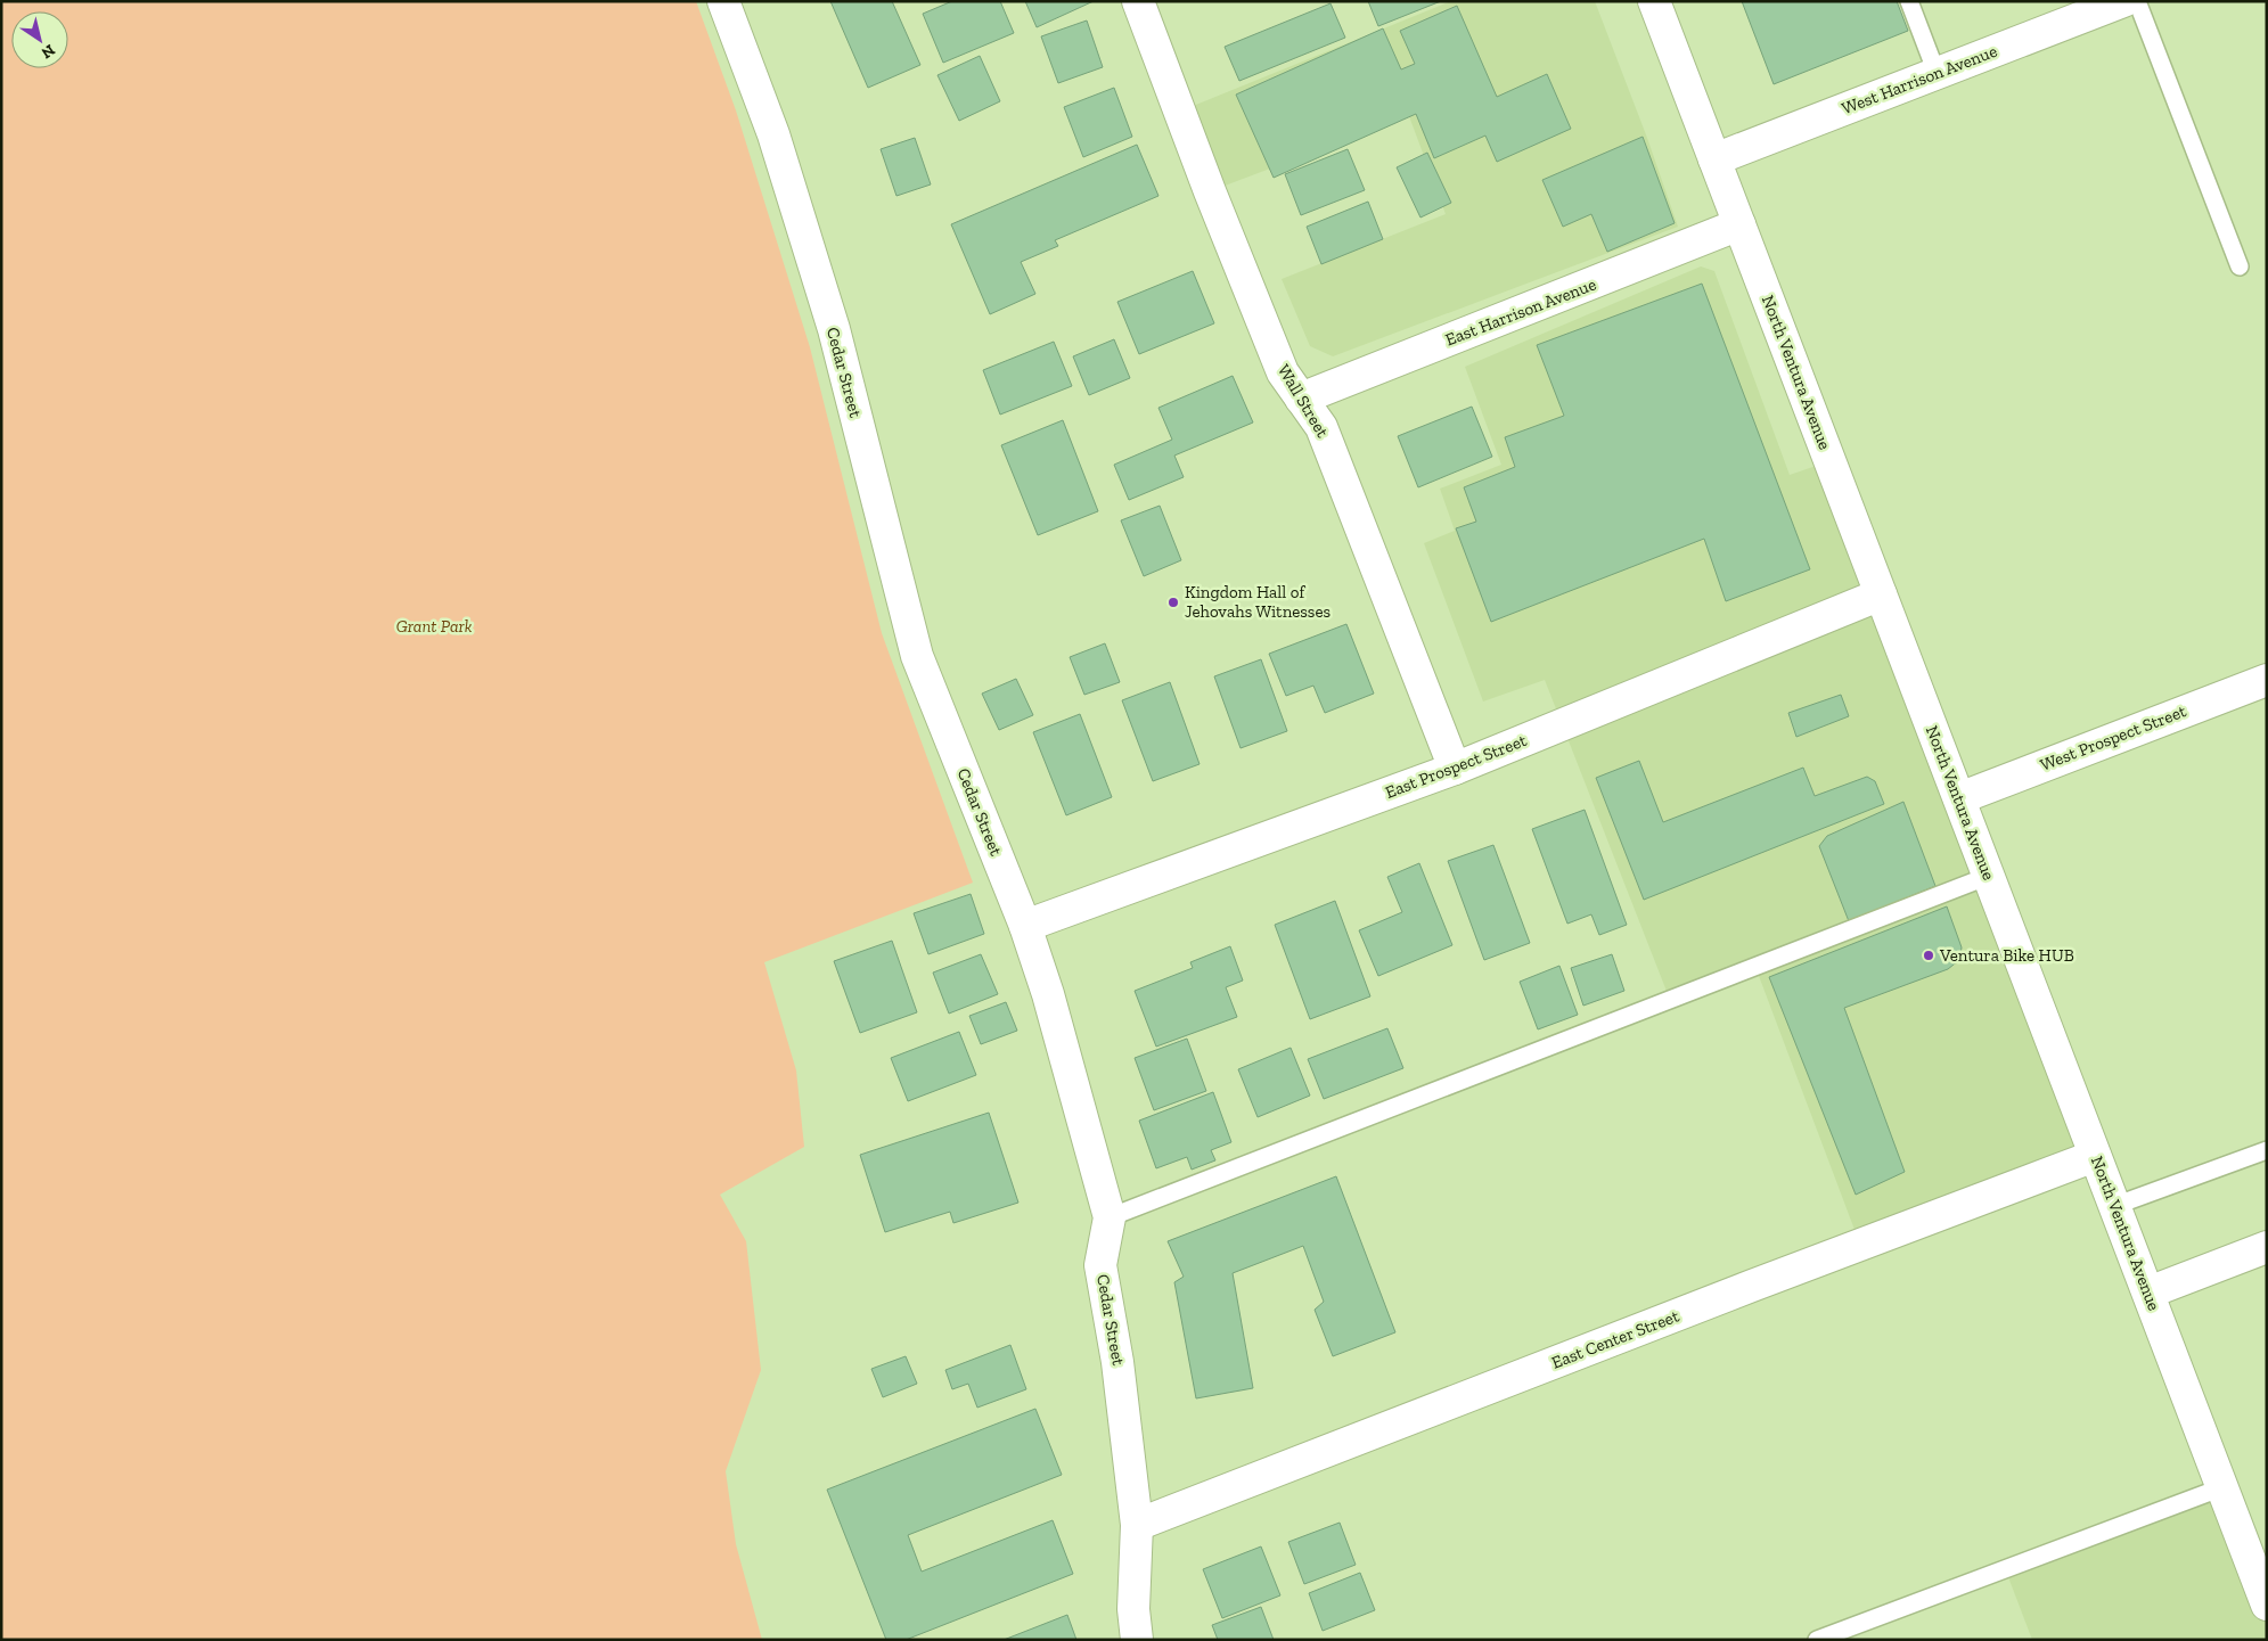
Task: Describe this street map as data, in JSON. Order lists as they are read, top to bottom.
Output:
{
  "streets": {
    "street": [
      "West Harrison Avenue",
      "East Harrison Avenue",
      "Cedar Street",
      "North Ventura Avenue",
      "Wall Street",
      "West Prospect Street",
      "East Prospect Street",
      "East Center Street"
    ]
  },
  "crossings": [
    ["West Harrison Avenue", "North Ventura Avenue"],
    ["East Harrison Avenue", "North Ventura Avenue"],
    ["East Harrison Avenue", "Wall Street"],
    ["Cedar Street", "East Prospect Street"],
    ["Cedar Street", "East Center Street"],
    ["North Ventura Avenue", "West Prospect Street"],
    ["North Ventura Avenue", "East Prospect Street"],
    ["North Ventura Avenue", "East Center Street"],
    ["Wall Street", "East Prospect Street"]
  ],
  "parks": ["Grant Park"],
  "places": ["Kingdom Hall of Jehovahs Witnesses", "Ventura Bike HUB"],
  "north": "bottom right"
}
